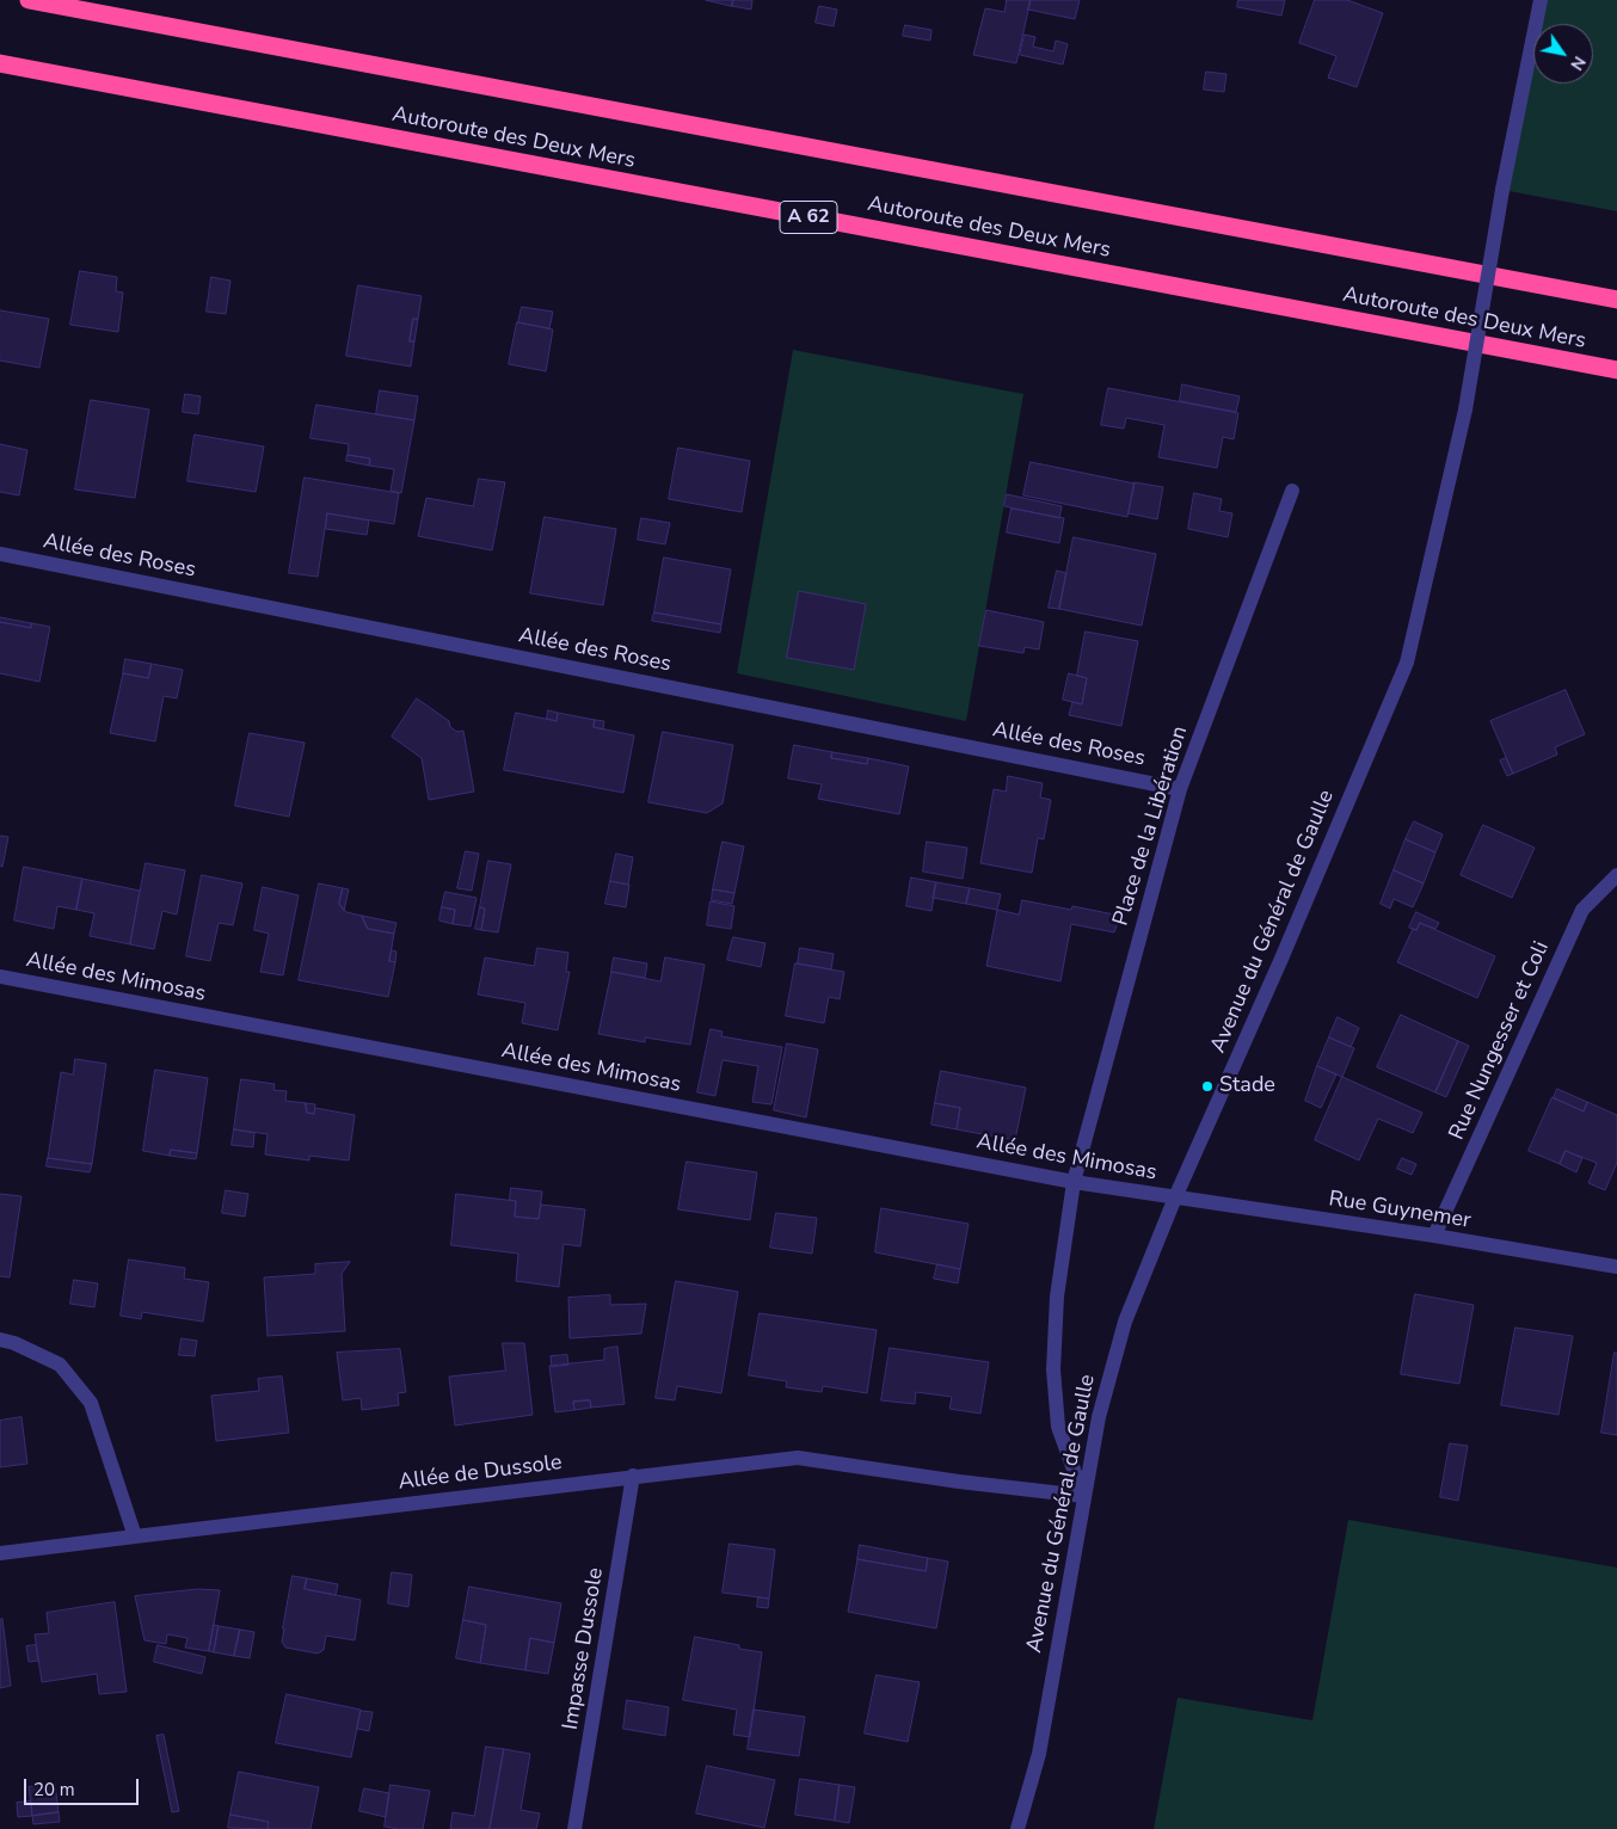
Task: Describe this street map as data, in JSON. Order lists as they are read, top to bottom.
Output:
{
  "streets": {
    "highway": ["Autoroute des Deux Mers", "A 62"],
    "street": [
      "Allée des Roses",
      "Place de la Libération",
      "Avenue du Général de Gaulle",
      "Allée des Mimosas",
      "Rue Nungesser et Coli",
      "Rue Guynemer",
      "Allée de Dussole",
      "Impasse Dussole"
    ]
  },
  "crossings": [
    ["Allée des Roses", "Place de la Libération"],
    ["Place de la Libération", "Avenue du Général de Gaulle"],
    ["Place de la Libération", "Allée des Mimosas"],
    ["Place de la Libération", "Allée de Dussole"],
    ["Avenue du Général de Gaulle", "Allée des Mimosas"],
    ["Avenue du Général de Gaulle", "Rue Guynemer"],
    ["Avenue du Général de Gaulle", "Allée de Dussole"],
    ["Allée des Mimosas", "Rue Guynemer"],
    ["Rue Nungesser et Coli", "Rue Guynemer"],
    ["Allée de Dussole", "Impasse Dussole"]
  ],
  "places": ["Stade"],
  "scale_bar": "20 m",
  "north": "bottom right"
}
